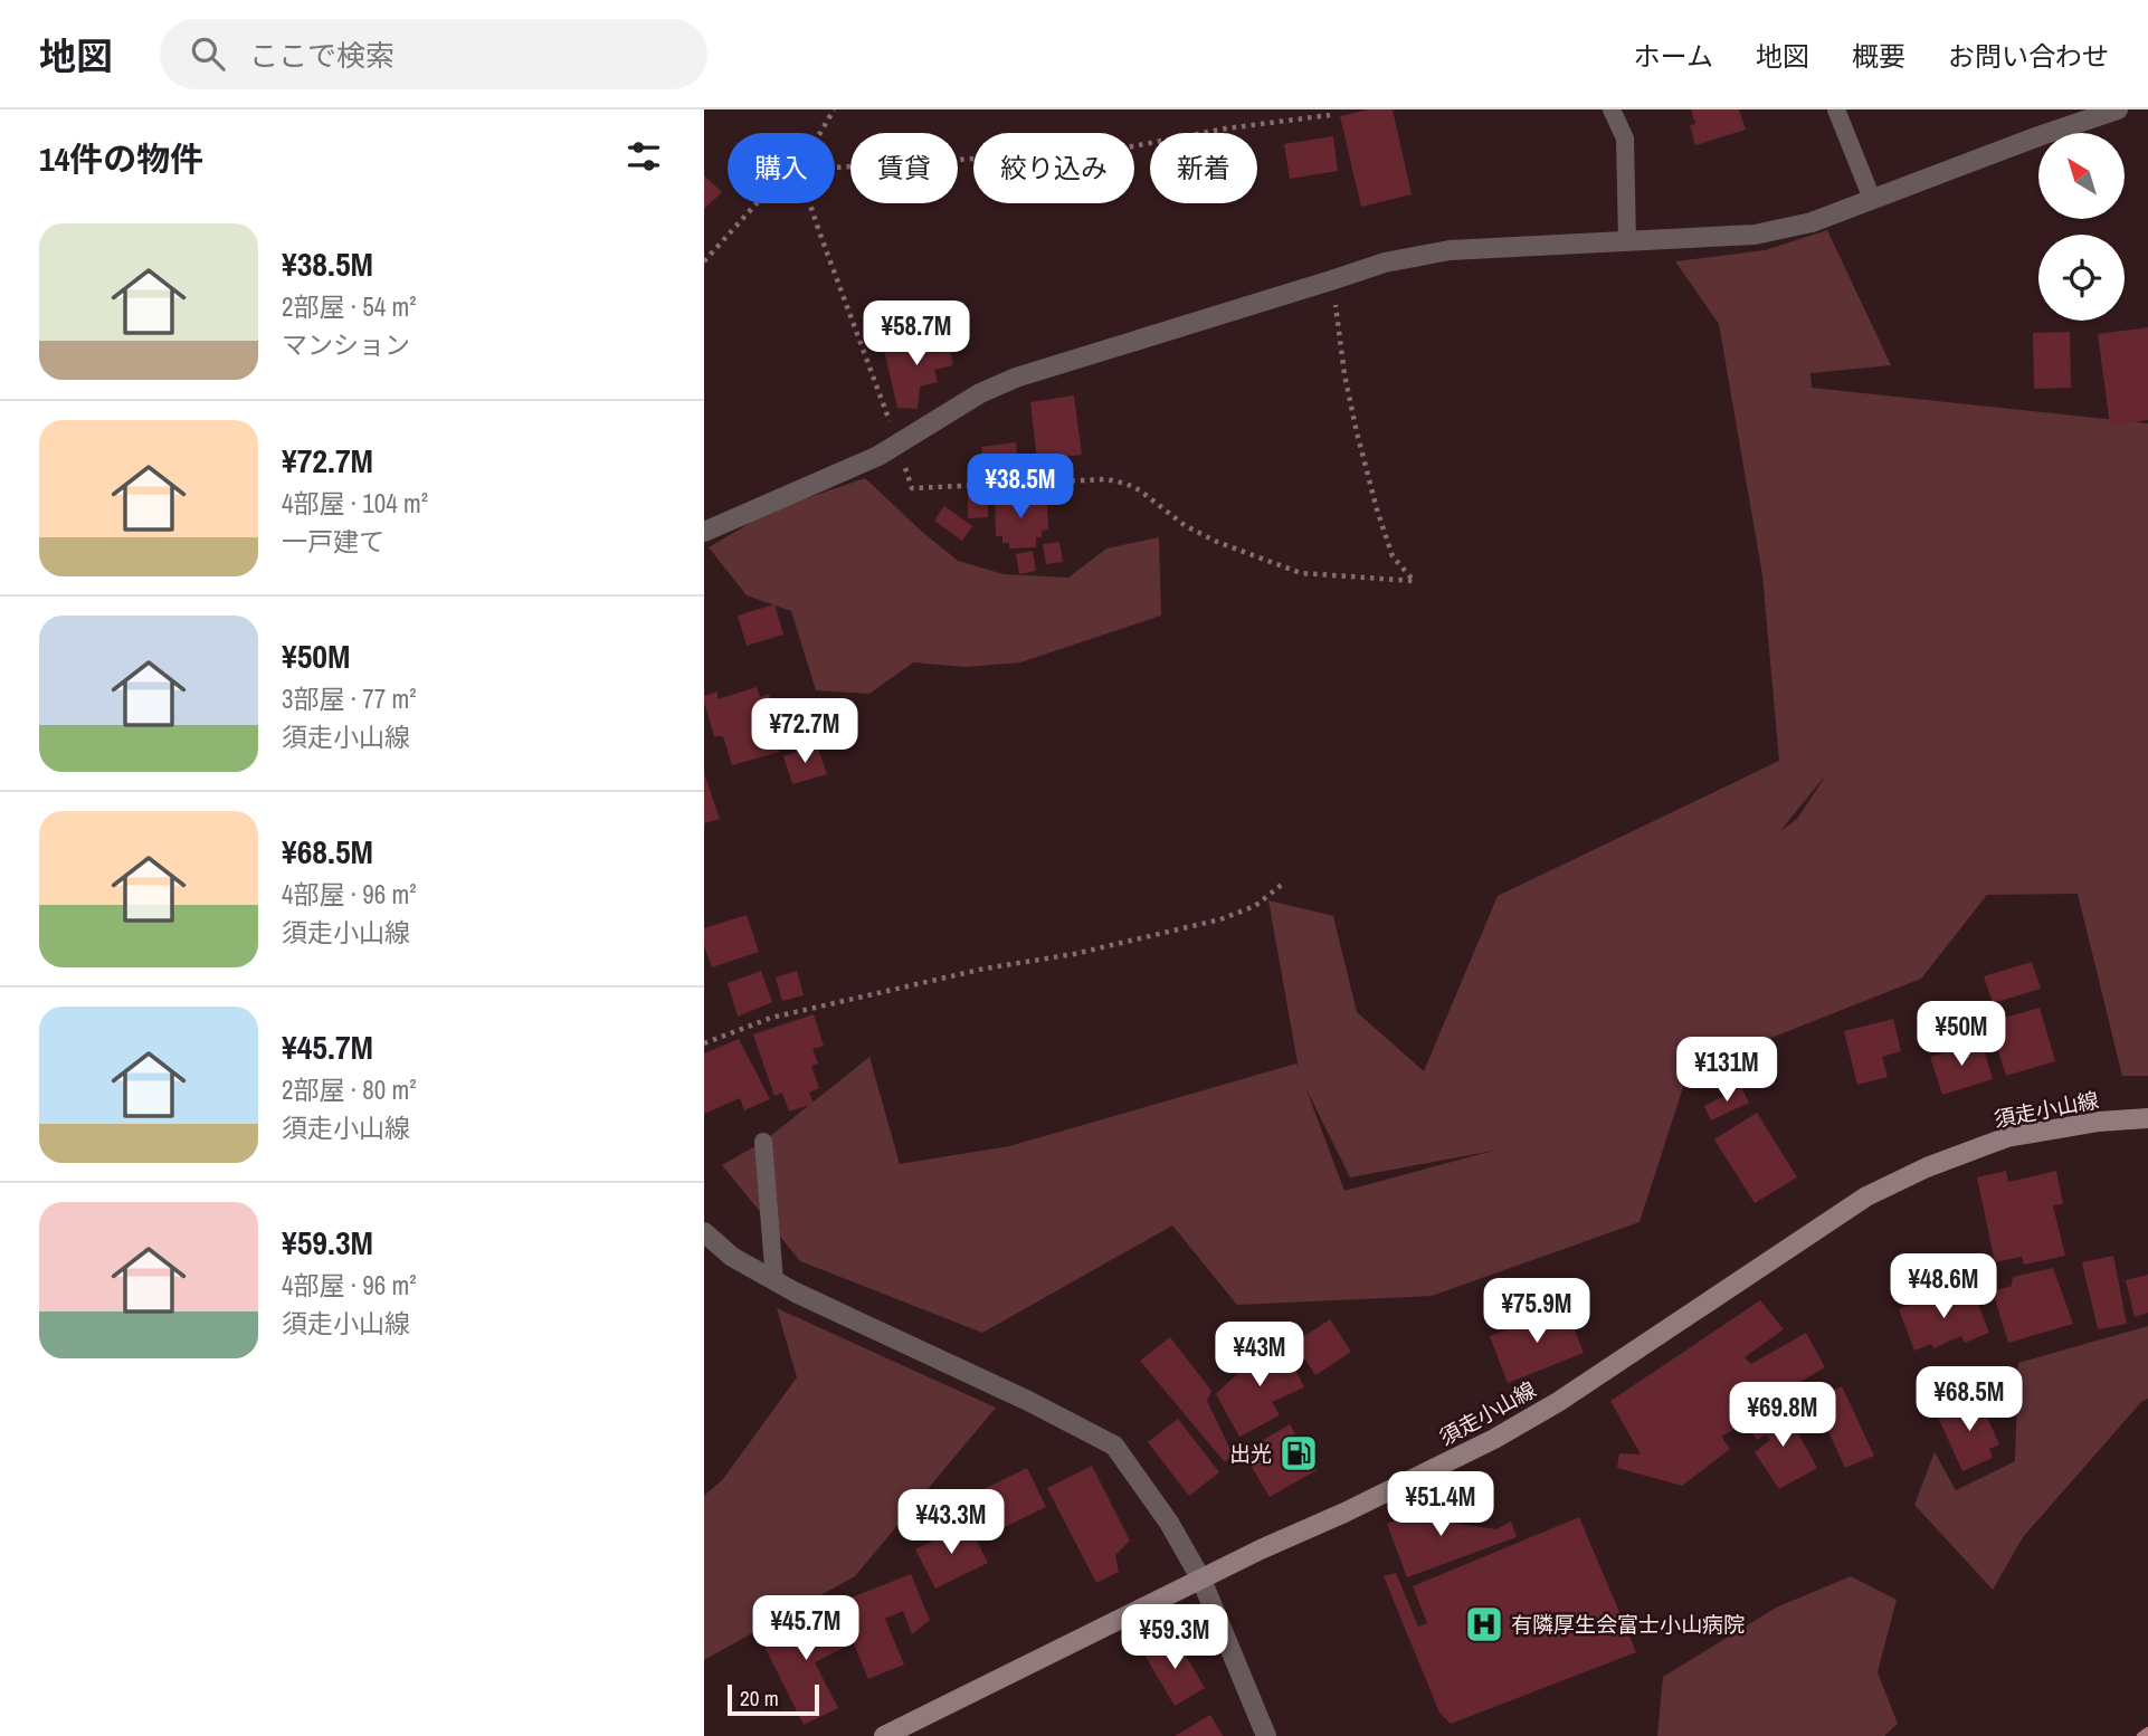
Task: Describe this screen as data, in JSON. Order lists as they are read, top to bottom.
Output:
{
  "streets": {
    "main road": ["須走小山線"]
  },
  "places": {
    "fuel station": ["出光"],
    "hospital": ["有隣厚生会富士小山病院"]
  },
  "scale_bar": "20 m",
  "north": "top left",
  "page": {
    "header": "地図",
    "search": "ここで検索",
    "nav": [
      "ホーム",
      "地図",
      "概要",
      "お問い合わせ"
    ],
    "heading": "14件の物件",
    "chip": [
      "購入",
      "賃貸",
      "絞り込み",
      "新着"
    ],
    "list": [
      {
        "name": "¥38.5M",
        "note": "2部屋 · 54 m² · マンション"
      },
      {
        "name": "¥72.7M",
        "note": "4部屋 · 104 m² · 一戸建て"
      },
      {
        "name": "¥50M",
        "note": "3部屋 · 77 m² · 須走小山線"
      },
      {
        "name": "¥68.5M",
        "note": "4部屋 · 96 m² · 須走小山線"
      },
      {
        "name": "¥45.7M",
        "note": "2部屋 · 80 m² · 須走小山線"
      },
      {
        "name": "¥59.3M",
        "note": "4部屋 · 96 m² · 須走小山線"
      }
    ],
    "price": [
      "¥58.7M",
      "¥38.5M",
      "¥72.7M",
      "¥50M",
      "¥131M",
      "¥48.6M",
      "¥75.9M",
      "¥43M",
      "¥68.5M",
      "¥69.8M",
      "¥51.4M",
      "¥43.3M",
      "¥45.7M",
      "¥59.3M"
    ],
    "scale": "20 m"
  }
}
